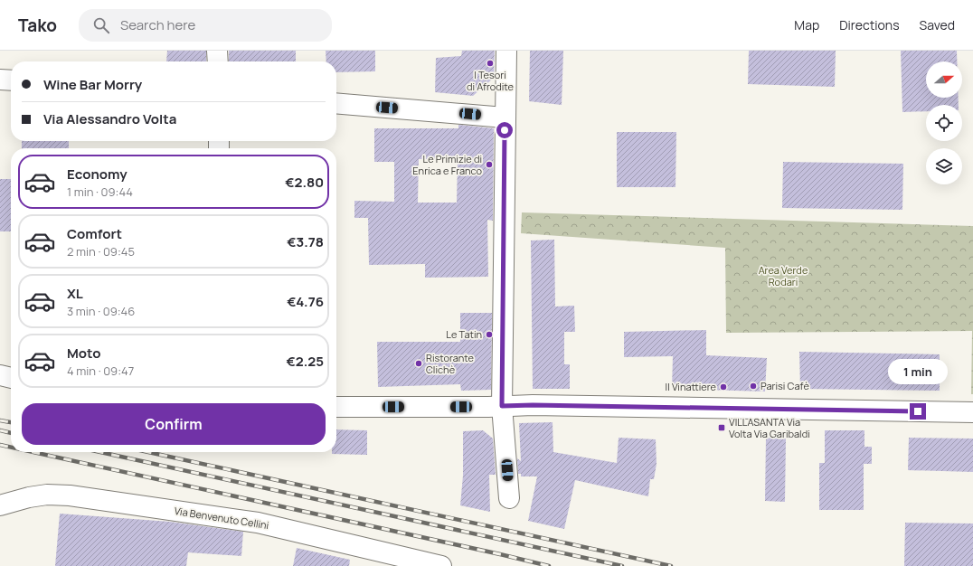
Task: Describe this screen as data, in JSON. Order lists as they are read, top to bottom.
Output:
{
  "streets": {
    "street": ["Via Benvenuto Cellini"]
  },
  "parks": ["Area Verde Rodari"],
  "places": {
    "other": [
      "I Tesori di Afrodite",
      "Le Primizie di Enrica e Franco",
      "Le Tatin",
      "Ristorante Clichè",
      "Parisi Cafè",
      "Il Vinattiere"
    ],
    "transit": ["VILLASANTA Via Volta Via Garibaldi"]
  },
  "north": "right",
  "page": {
    "header": "Tako",
    "search": "Search here",
    "nav": ["Map", "Directions", "Saved"],
    "banner": ["Wine Bar Morry", "Via Alessandro Volta"],
    "list": [
      {
        "name": "Economy",
        "note": "1 min · 09:44",
        "value": "€2.80"
      },
      {
        "name": "Comfort",
        "note": "2 min · 09:45",
        "value": "€3.78"
      },
      {
        "name": "XL",
        "note": "3 min · 09:46",
        "value": "€4.76"
      },
      {
        "name": "Moto",
        "note": "4 min · 09:47",
        "value": "€2.25"
      }
    ],
    "bubble": "1 min",
    "buttons": "Confirm"
  }
}
